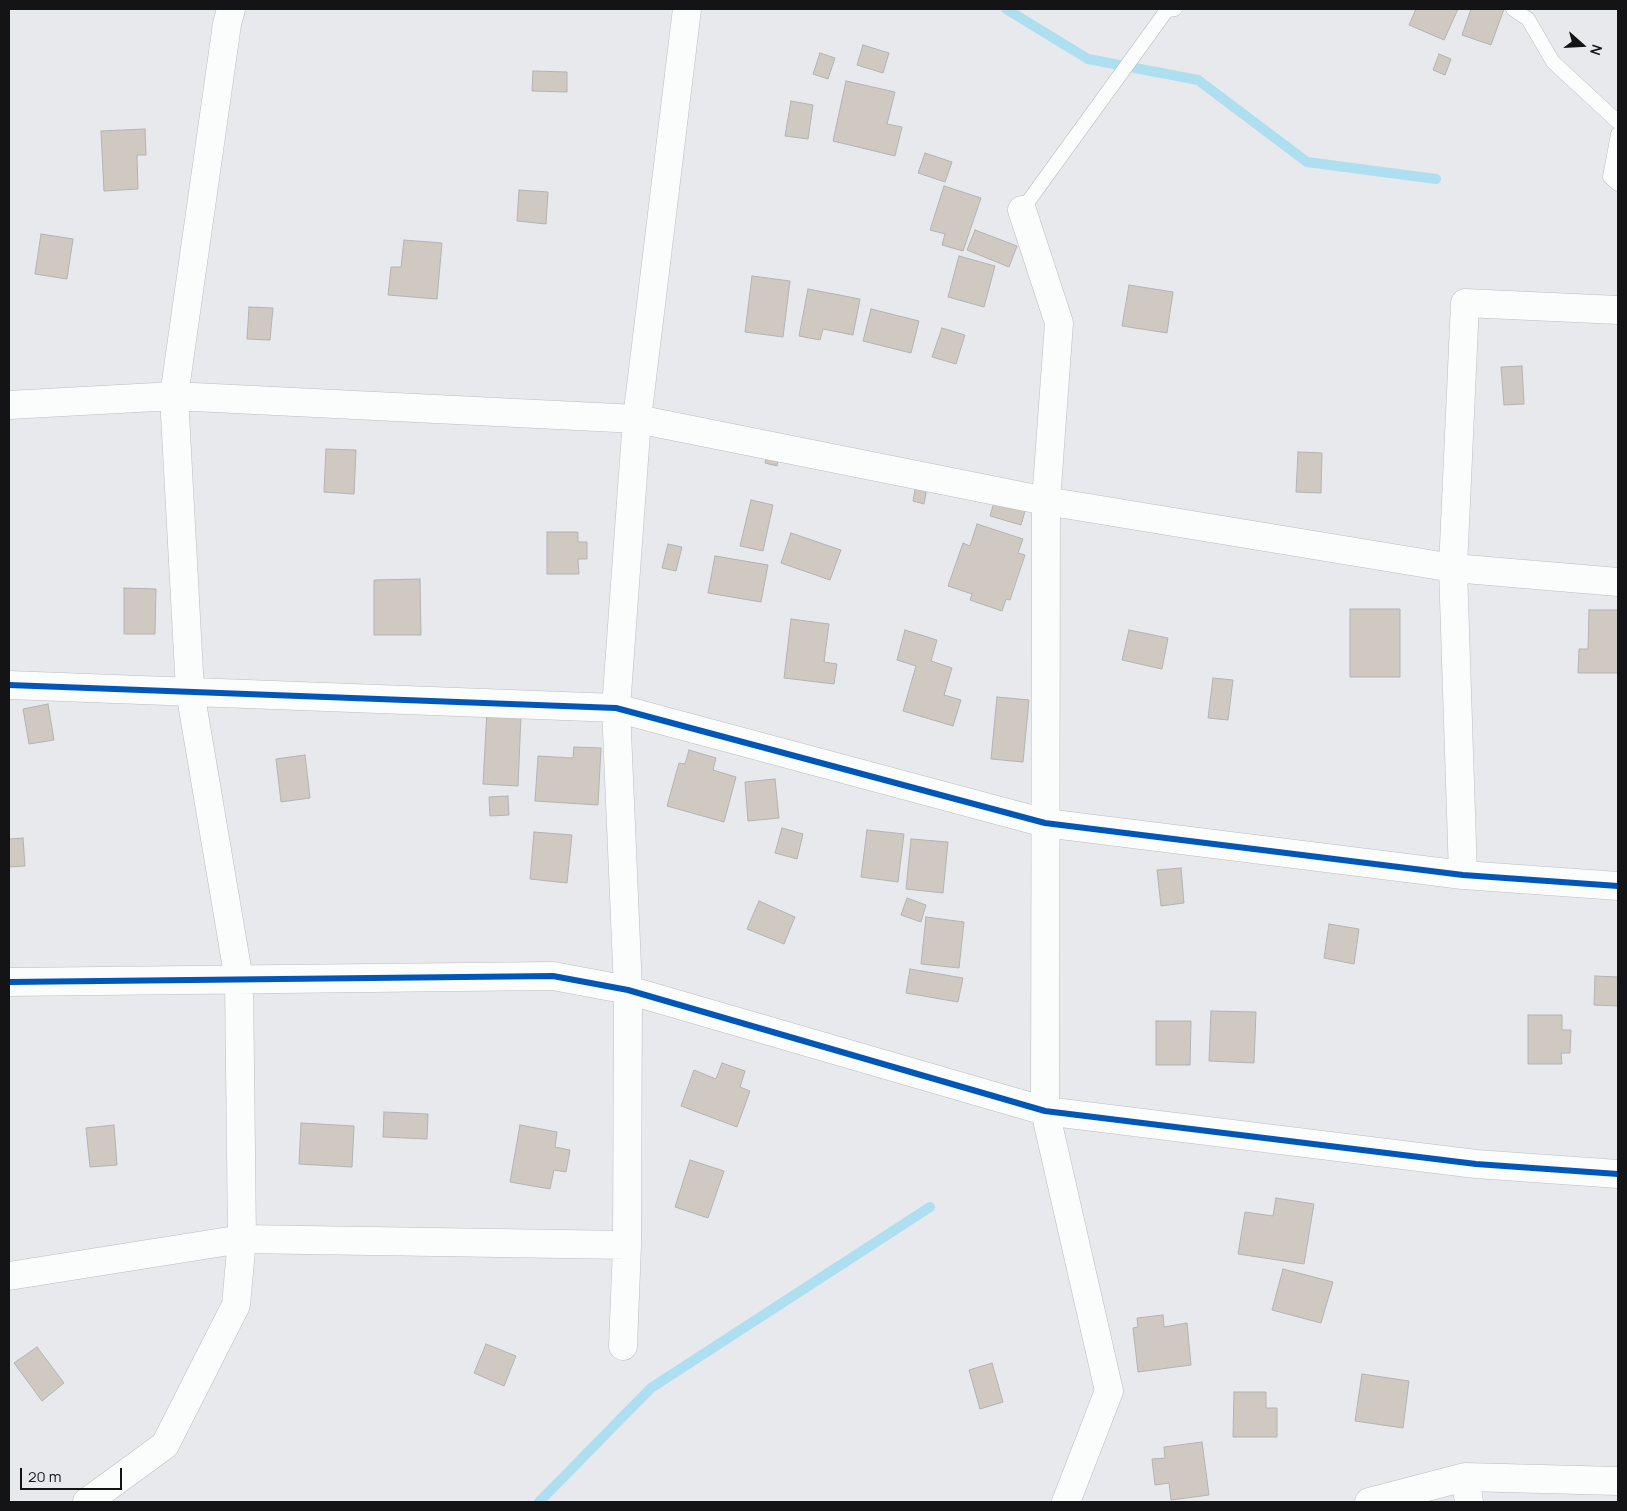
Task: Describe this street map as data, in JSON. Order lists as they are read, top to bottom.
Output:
{
  "scale_bar": "20 m",
  "north": "right"
}
